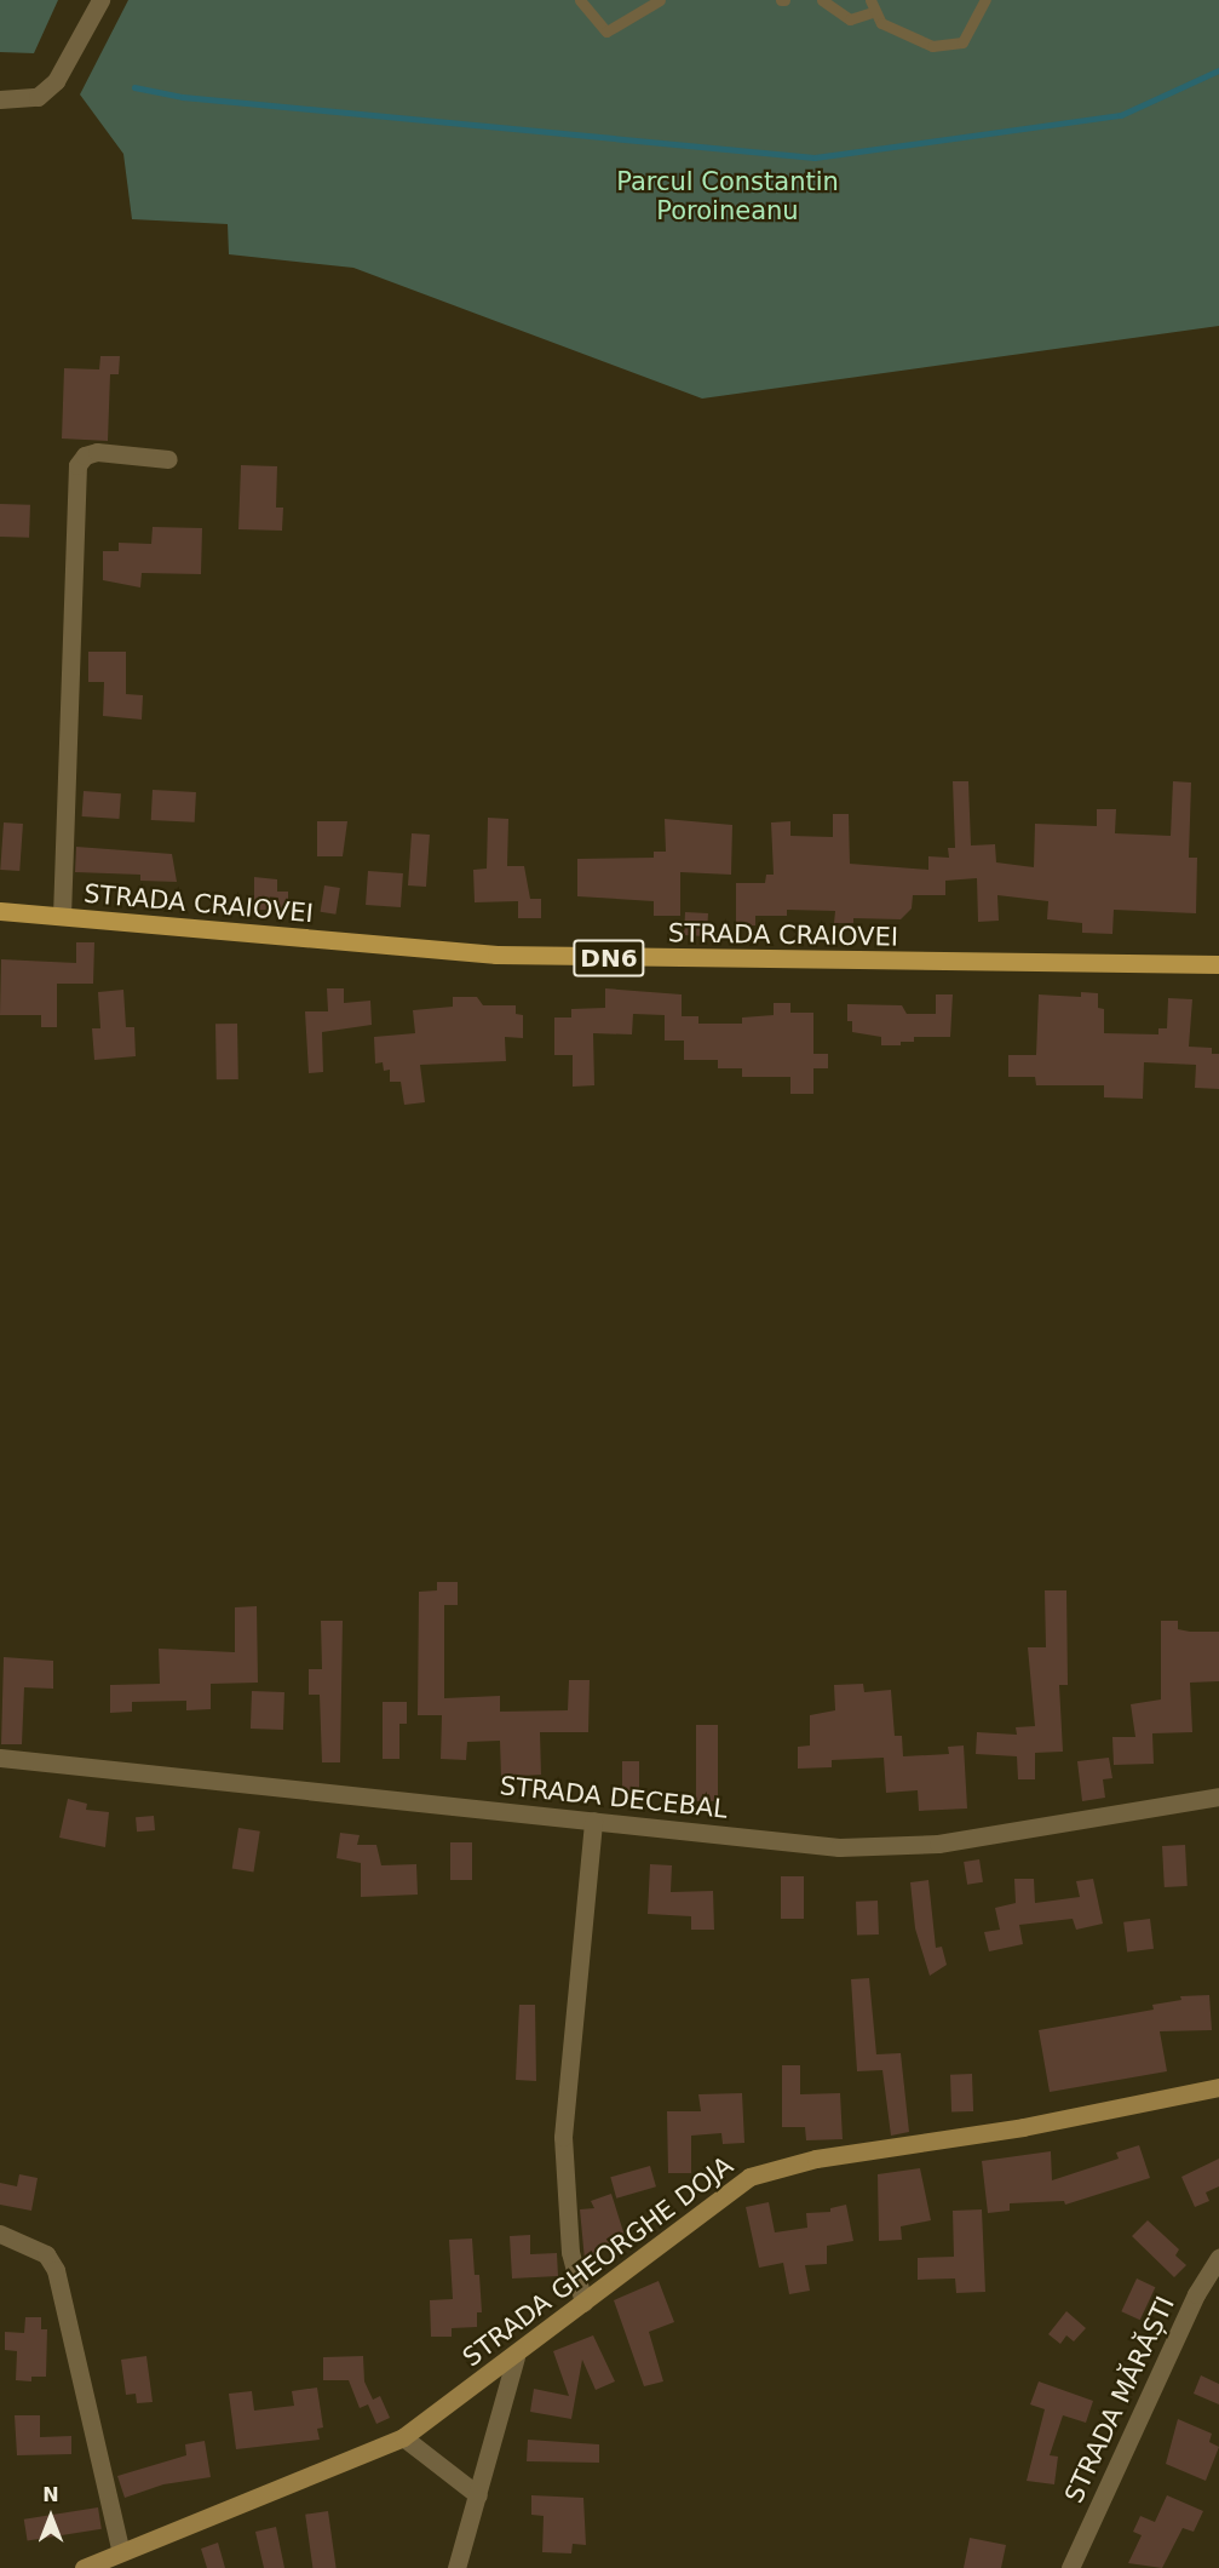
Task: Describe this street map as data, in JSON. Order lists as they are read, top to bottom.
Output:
{
  "streets": {
    "main road": ["STRADA CRAIOVEI", "DN6"],
    "street": ["STRADA DECEBAL", "STRADA GHEORGHE DOJA", "STRADA MĂRĂȘTI"]
  },
  "parks": ["Parcul Constantin Poroineanu"],
  "north": "top"
}
